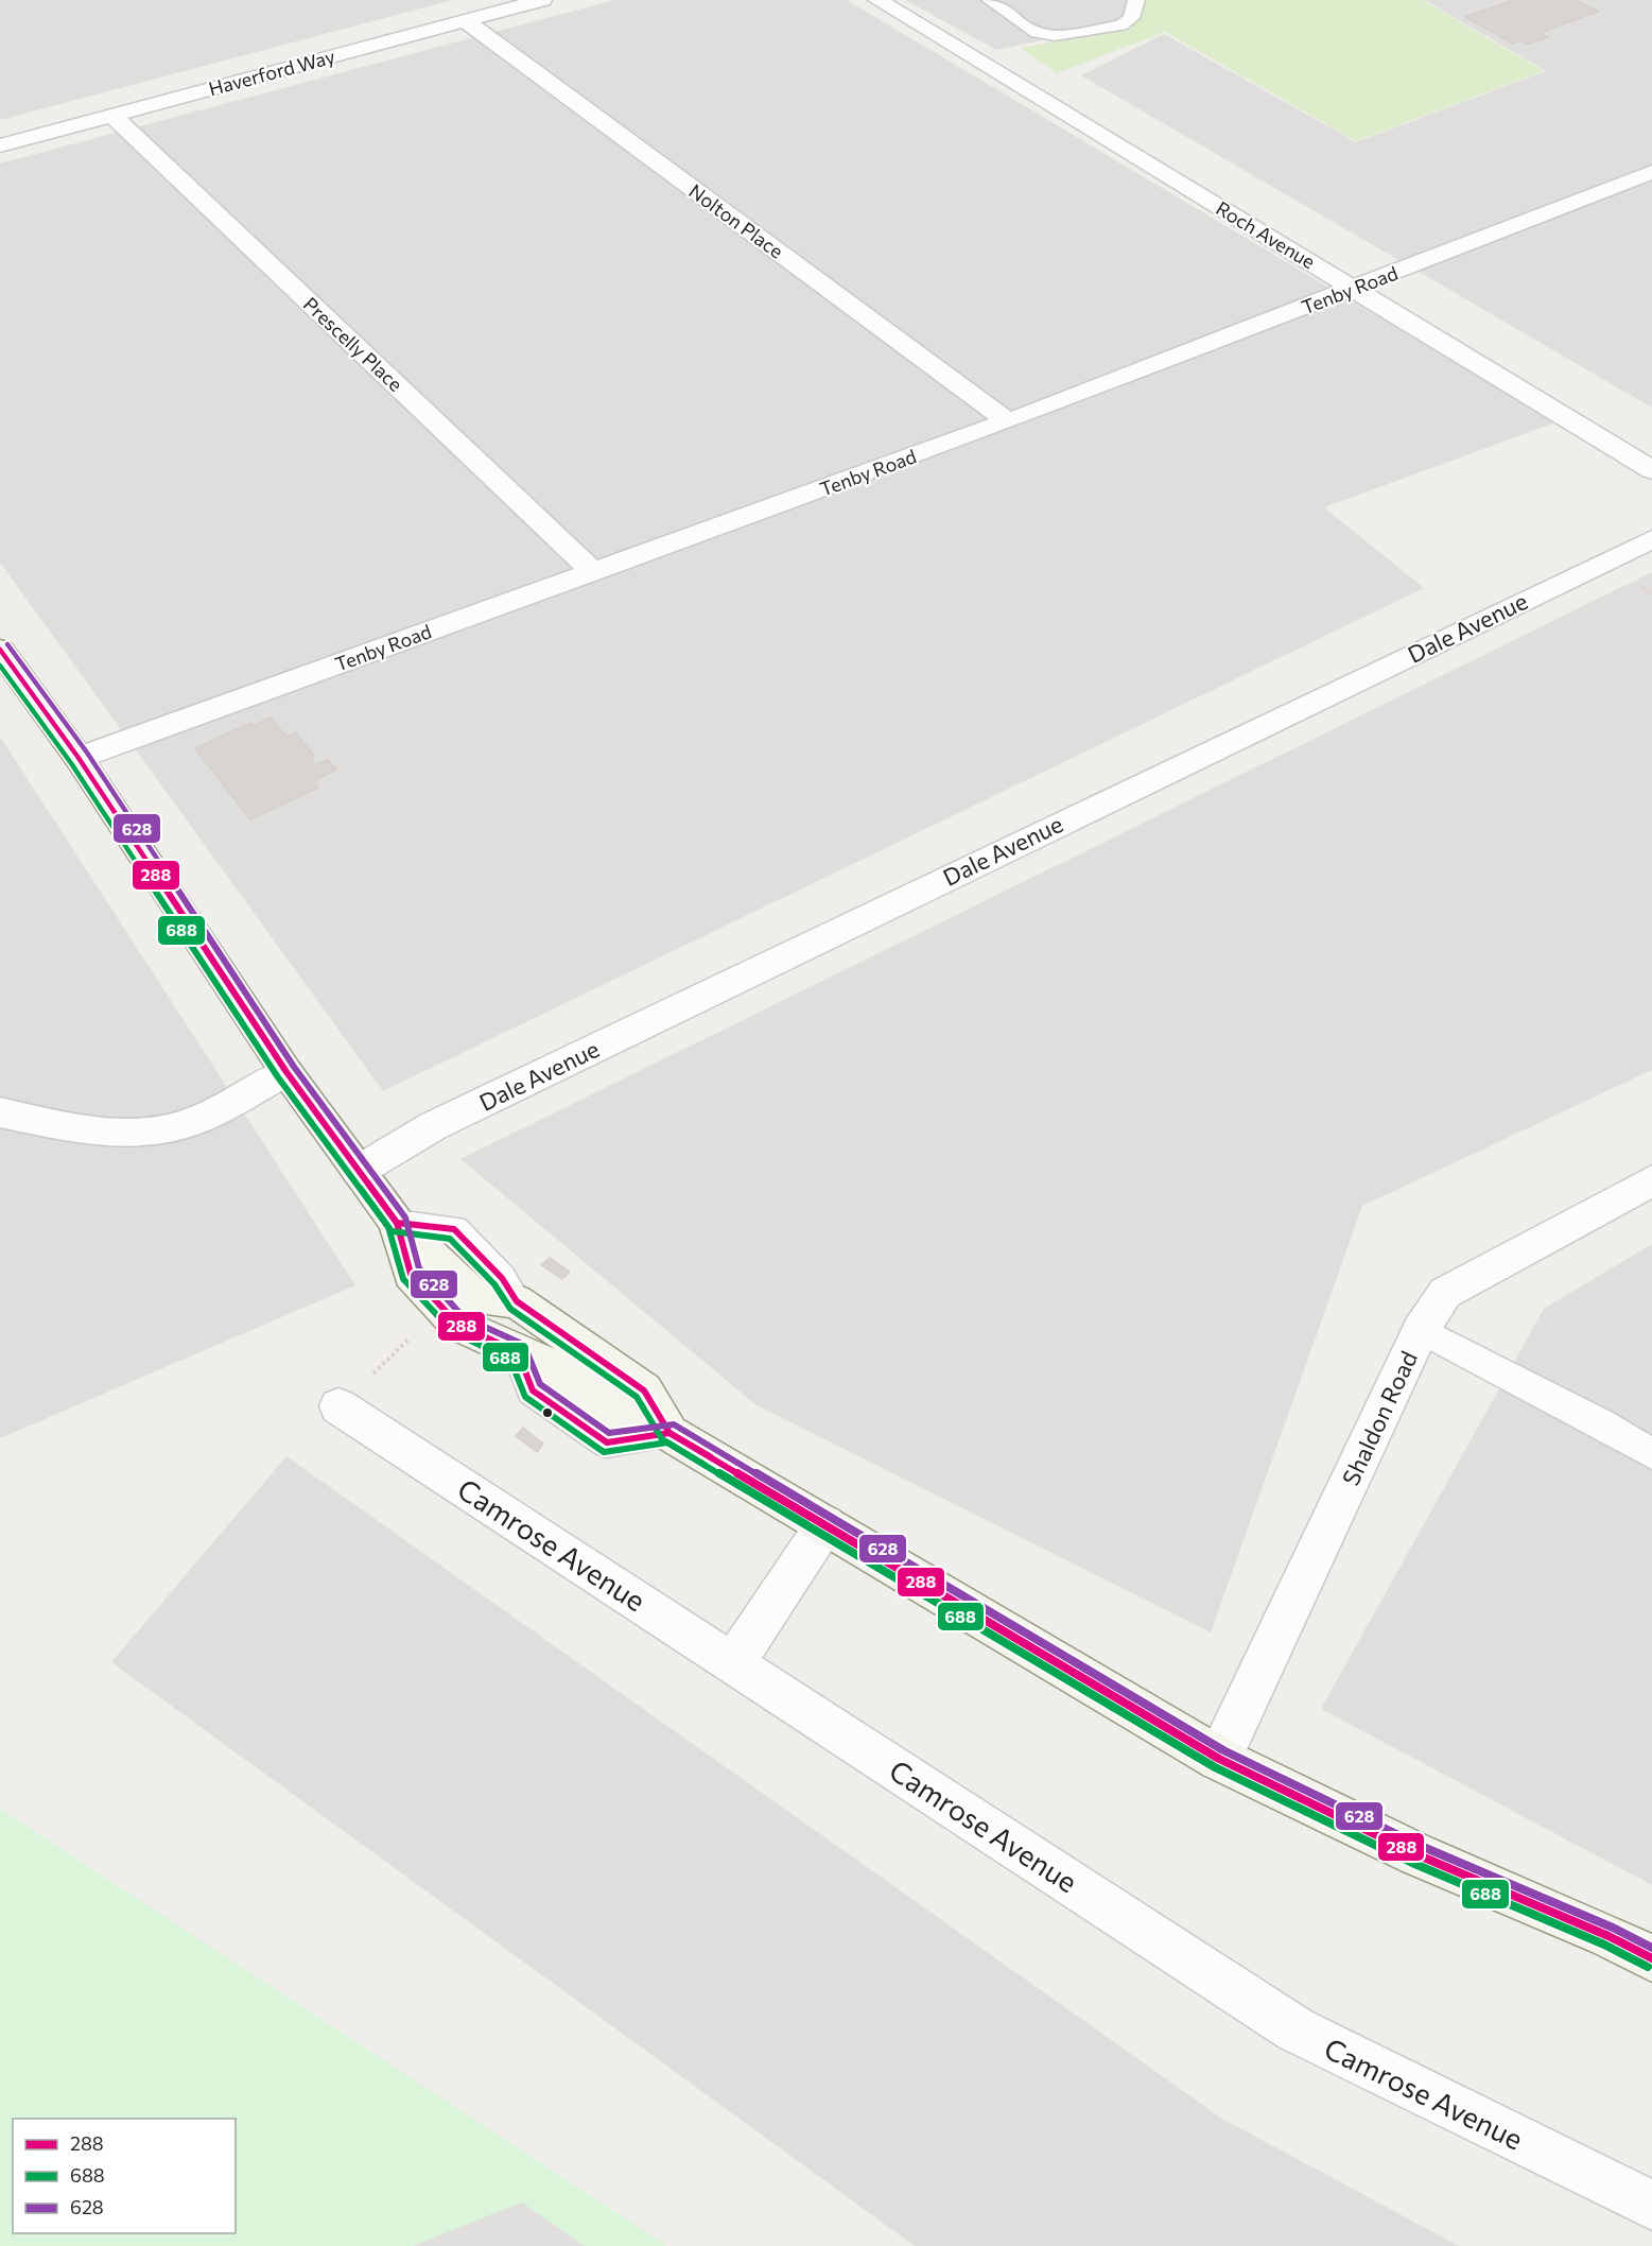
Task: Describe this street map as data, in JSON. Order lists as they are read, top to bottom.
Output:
{
  "streets": {
    "street": [
      "Haverford Way",
      "Nolton Place",
      "Roch Avenue",
      "Tenby Road",
      "Prescelly Place",
      "Dale Avenue",
      "Shaldon Road",
      "Camrose Avenue"
    ]
  },
  "crossings": [
    ["Haverford Way", "Nolton Place"],
    ["Haverford Way", "Prescelly Place"],
    ["Nolton Place", "Tenby Road"],
    ["Roch Avenue", "Tenby Road"],
    ["Tenby Road", "Prescelly Place"]
  ],
  "lines": ["transit line 628", "transit line 288", "transit line 688"],
  "legend": ["288", "688", "628"]
}
